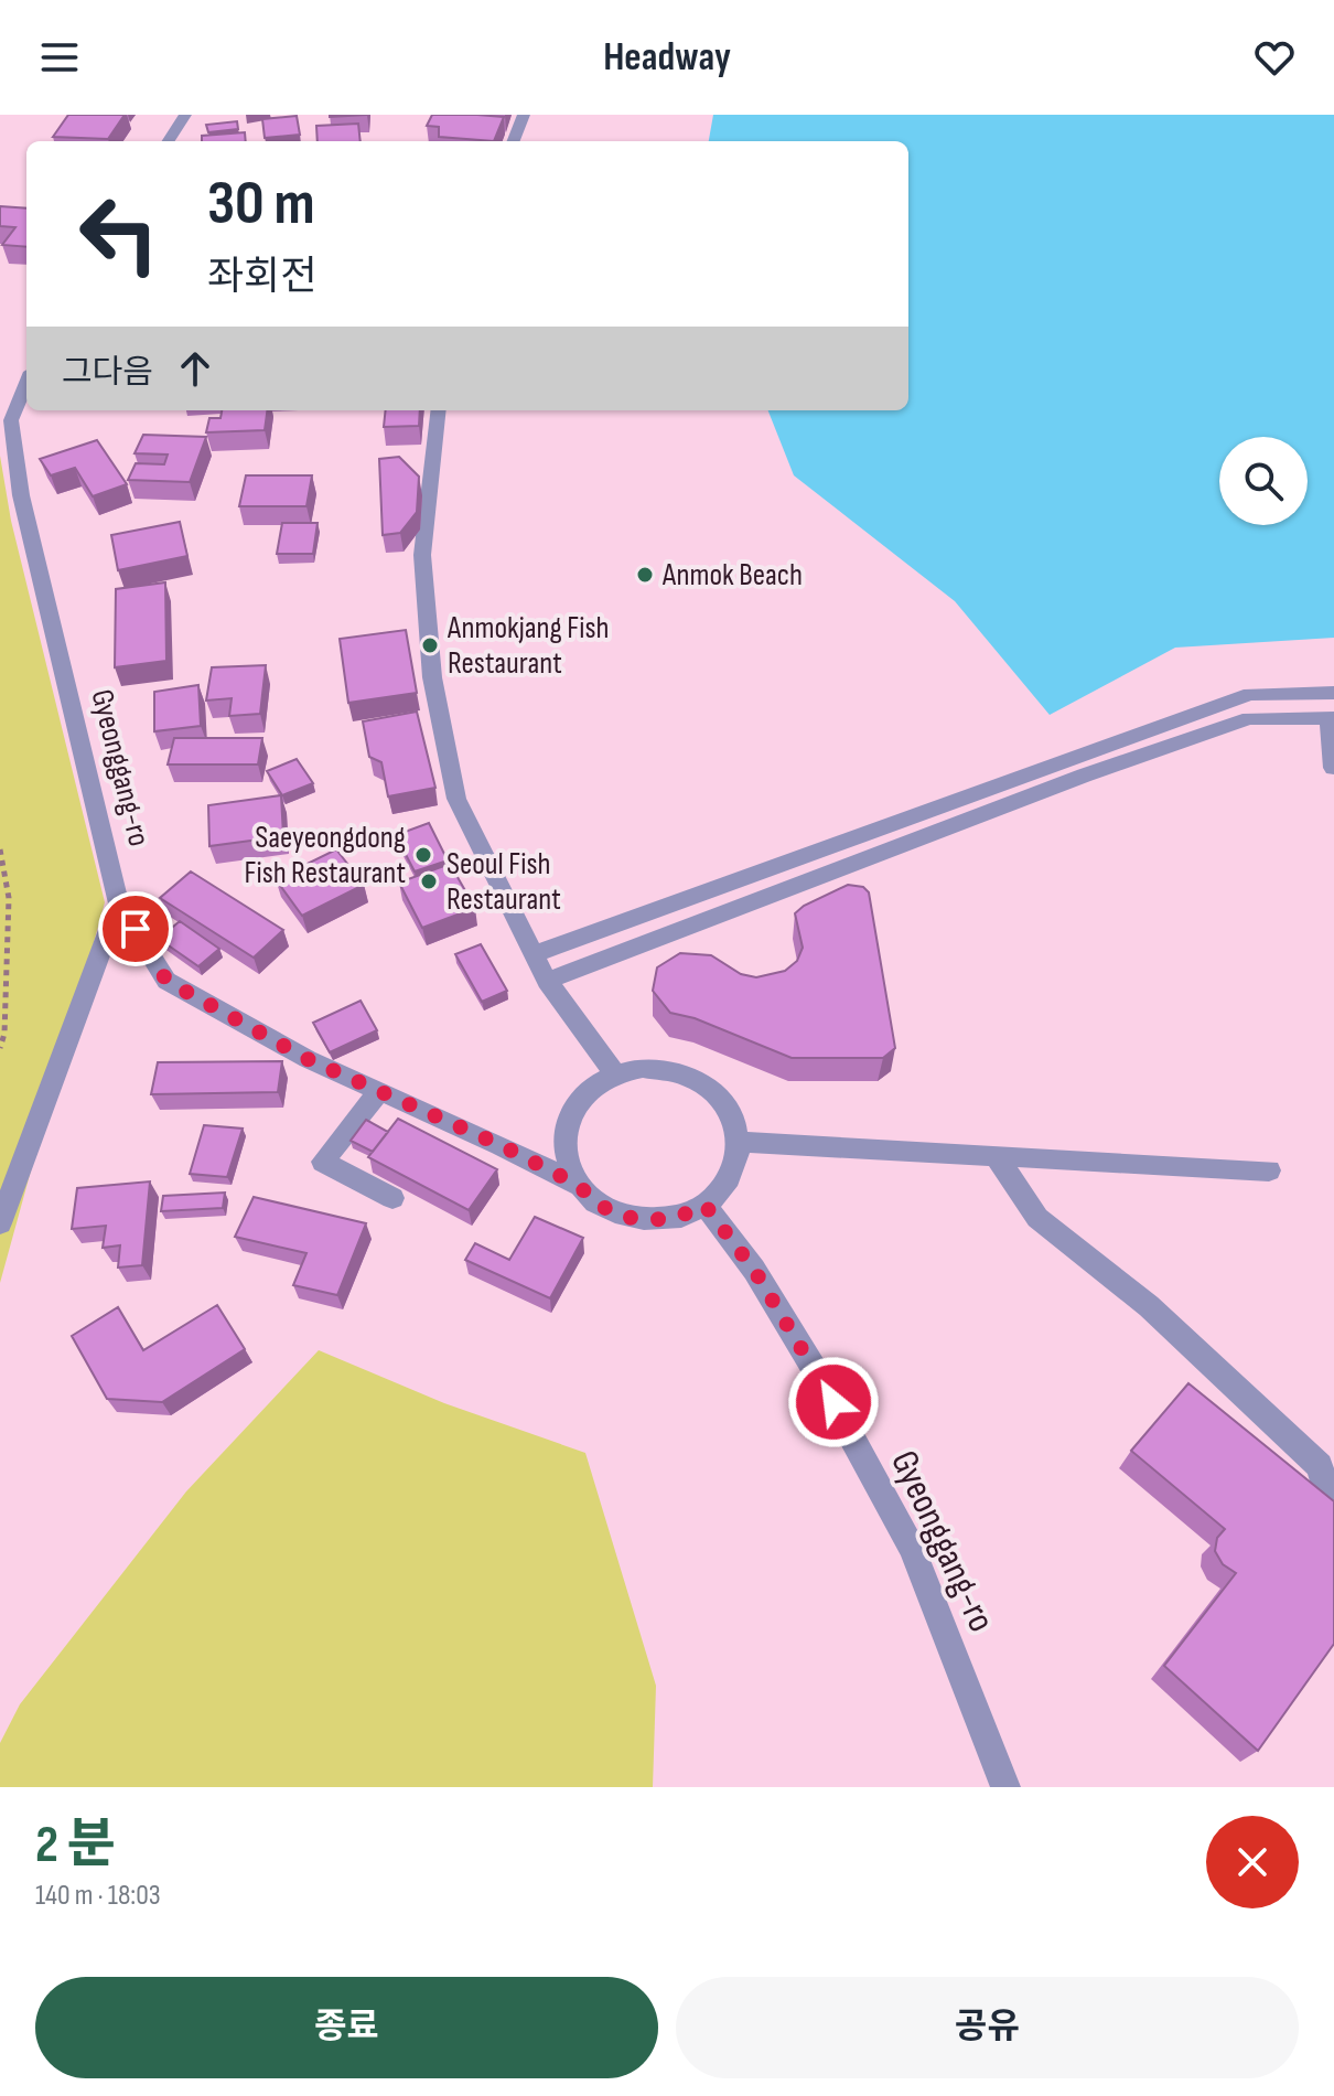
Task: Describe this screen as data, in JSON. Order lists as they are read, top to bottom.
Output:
{
  "streets": {
    "street": ["Gyeonggang-ro"]
  },
  "places": [
    "Anmok Beach",
    "Anmokjang Fish Restaurant",
    "Saeyeongdong Fish Restaurant",
    "Seoul Fish Restaurant"
  ],
  "page": {
    "header": "Headway",
    "turn": ["30 m", "좌회전"],
    "then": "그다음",
    "heading": ["2 분", "140 m · 18:03"],
    "buttons": ["종료", "공유"]
  }
}
